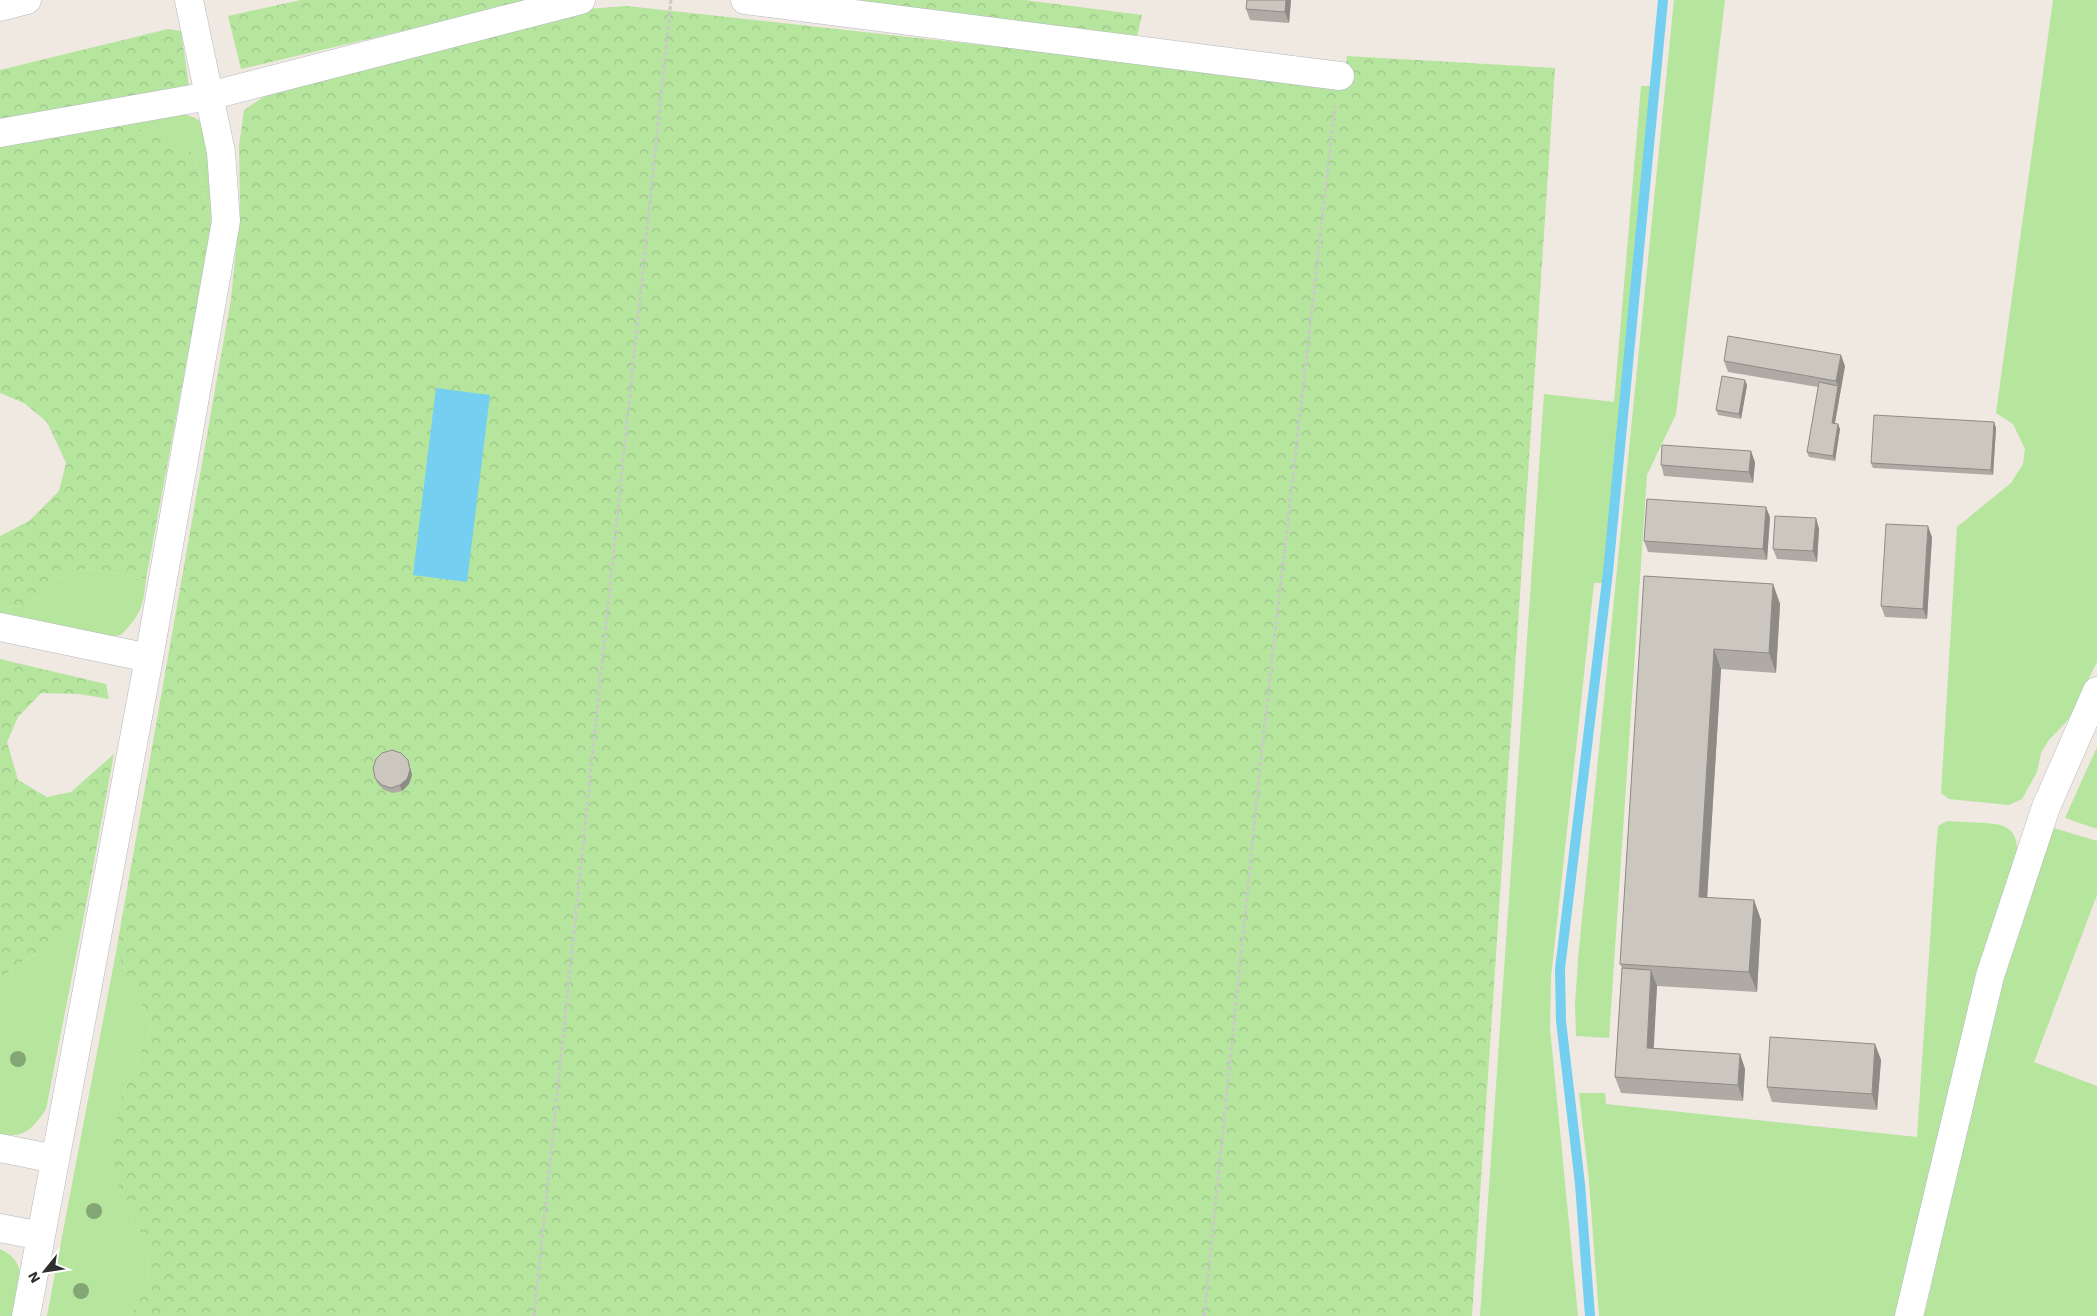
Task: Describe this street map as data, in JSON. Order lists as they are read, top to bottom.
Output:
{
  "north": "bottom left"
}
